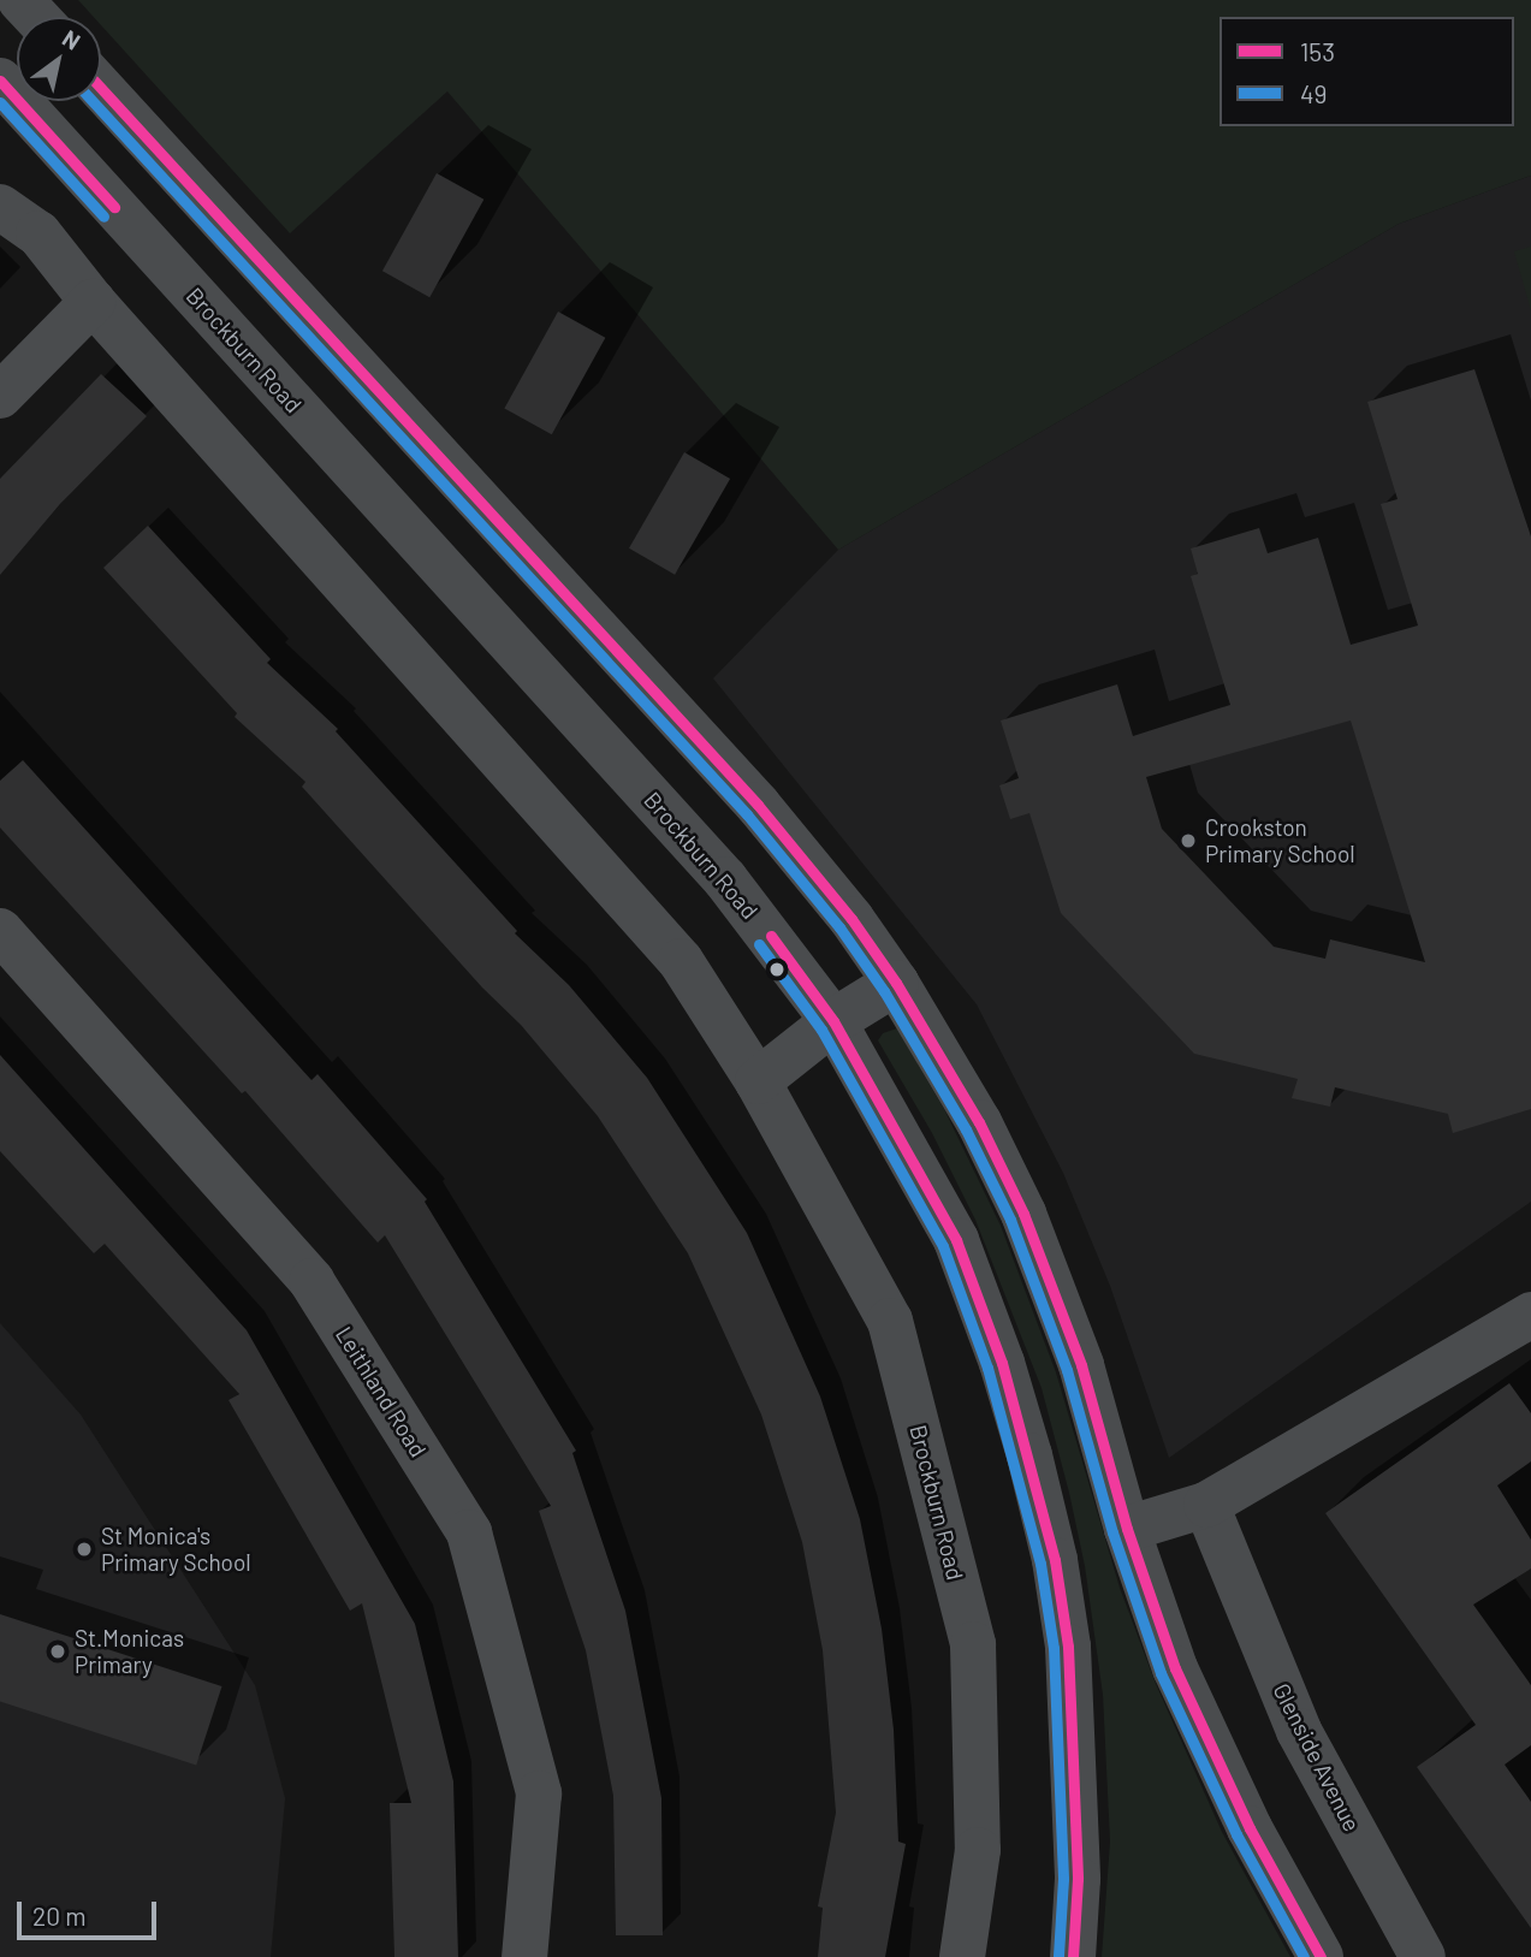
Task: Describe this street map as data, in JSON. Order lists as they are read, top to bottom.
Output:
{
  "streets": {
    "street": ["Brockburn Road", "Leithland Road", "Glenside Avenue"]
  },
  "places": ["Crookston Primary School", "St Monica's Primary School", "St.Monicas Primary"],
  "lines": ["transit line 153", "transit line 49"],
  "legend": ["153", "49"],
  "scale_bar": "20 m",
  "north": "top right"
}
